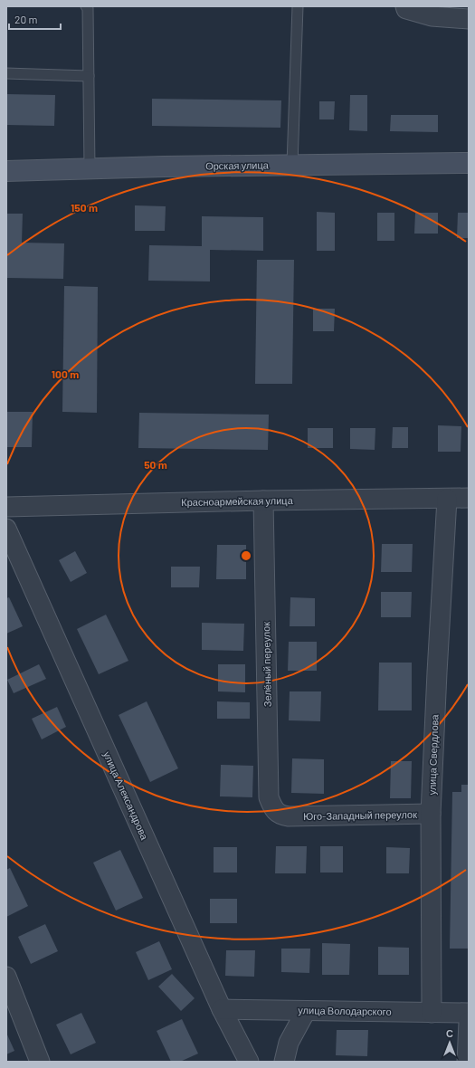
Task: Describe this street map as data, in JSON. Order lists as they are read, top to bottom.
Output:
{
  "streets": {
    "street": [
      "Орская улица",
      "Красноармейская улица",
      "Зелёный переулок",
      "улица Свердлова",
      "улица Александрова",
      "Юго-Западный переулок",
      "улица Володарского"
    ]
  },
  "crossings": [
    ["Красноармейская улица", "Зелёный переулок"],
    ["Красноармейская улица", "улица Свердлова"],
    ["Зелёный переулок", "Юго-Западный переулок"],
    ["улица Свердлова", "Юго-Западный переулок"],
    ["улица Свердлова", "улица Володарского"],
    ["улица Александрова", "улица Володарского"]
  ],
  "scale_bar": "20 m",
  "north": "top",
  "rings": ["150 m", "100 m", "50 m"]
}
